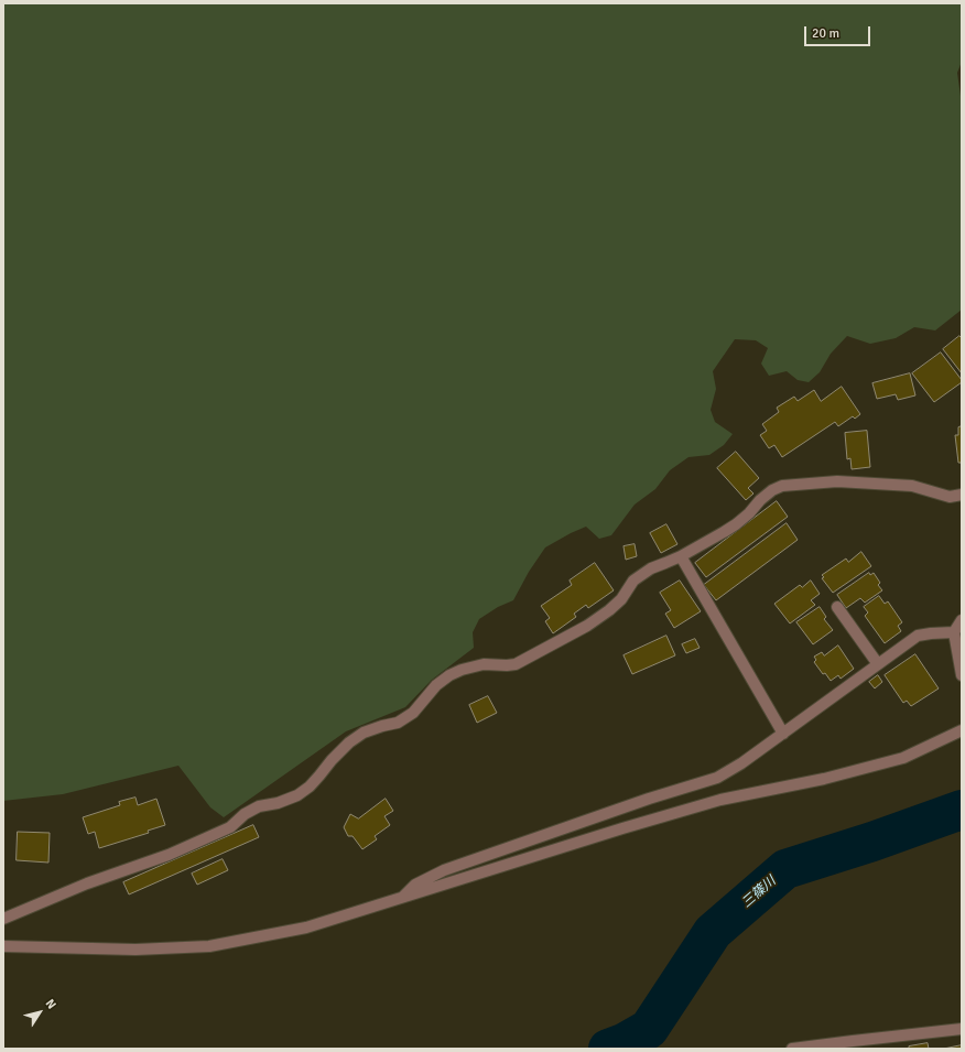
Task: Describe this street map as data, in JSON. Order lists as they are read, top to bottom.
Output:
{
  "water": ["三篠川"],
  "scale_bar": "20 m",
  "north": "top right"
}
